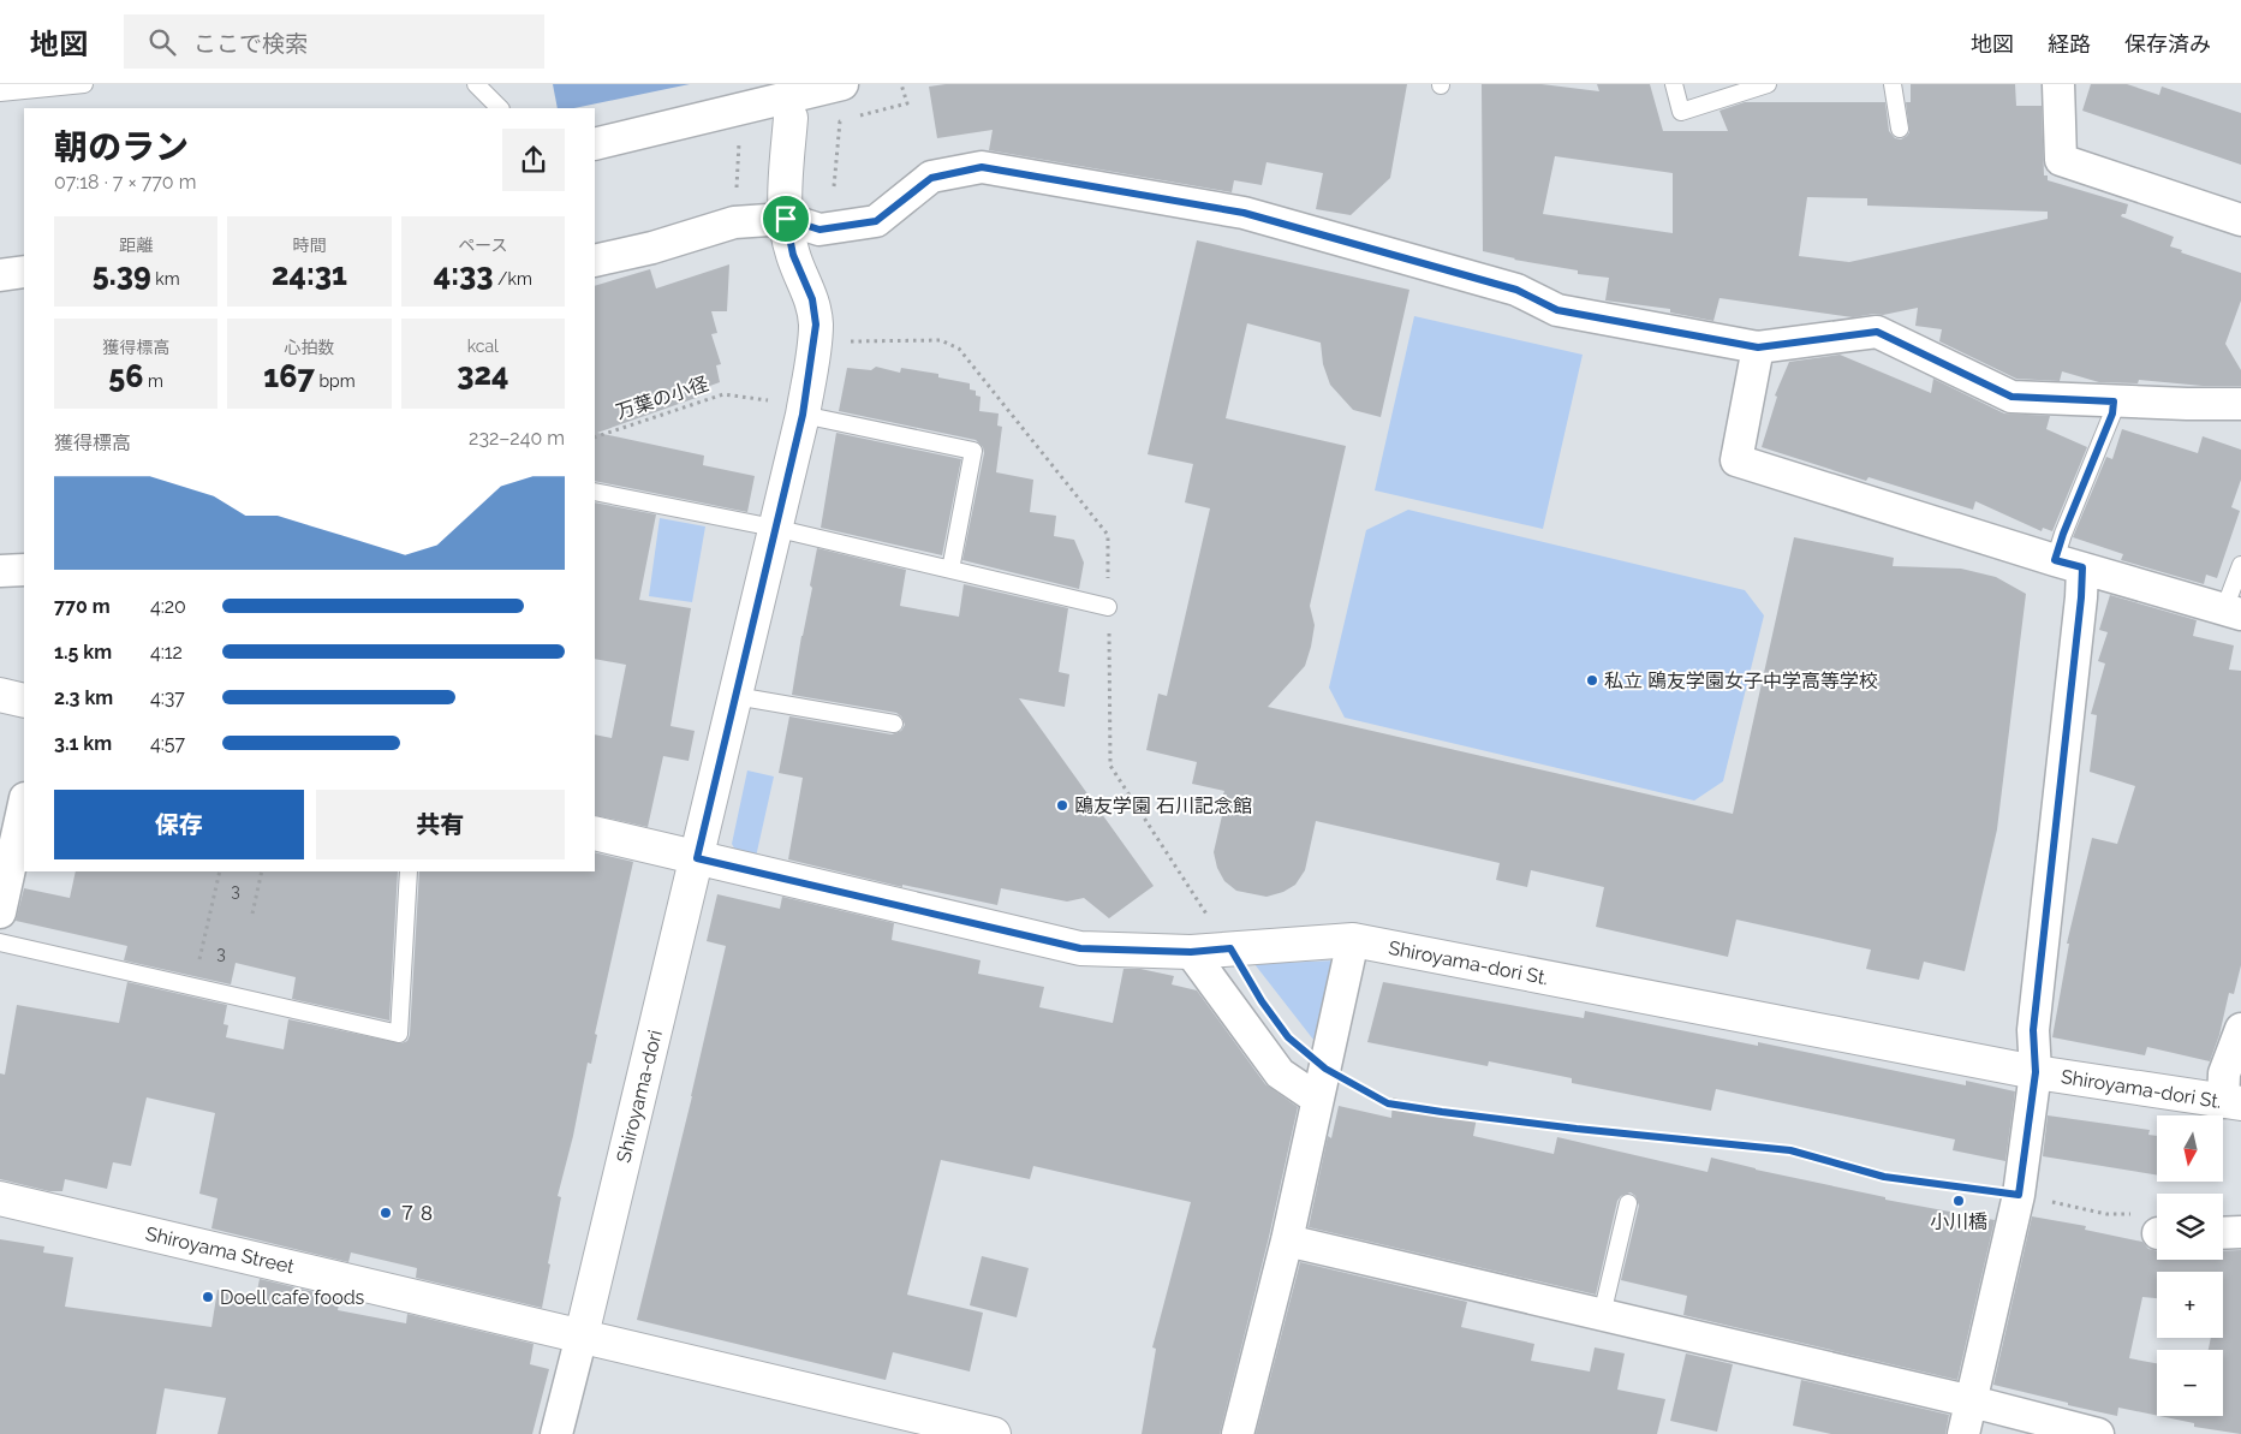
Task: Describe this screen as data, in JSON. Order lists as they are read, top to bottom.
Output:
{
  "streets": {
    "street": ["Shiroyama-dori St.", "Shiroyama-dori", "Shiroyama Street"],
    "path": ["万葉の小径"]
  },
  "crossings": [
    ["万葉の小径", "Shiroyama-dori"],
    ["Shiroyama-dori St.", "Shiroyama-dori"],
    ["Shiroyama-dori", "Shiroyama Street"]
  ],
  "places": [
    "私立 鴎友学園女子中学高等学校",
    "鴎友学園 石川記念館",
    "小川橋",
    "７８",
    "Doell cafe foods"
  ],
  "house_numbers": ["3", "3"],
  "north": "bottom",
  "page": {
    "header": "地図",
    "search": "ここで検索",
    "nav": ["地図", "経路", "保存済み"],
    "heading": ["朝のラン", "07:18 · 7 × 770 m"],
    "stats": [
      ["距離", "5.39 km"],
      ["時間", "24:31"],
      ["ペース", "4:33 /km"],
      ["獲得標高", "56 m"],
      ["心拍数", "167 bpm"],
      ["kcal", "324"]
    ],
    "chart": ["獲得標高", "232–240 m"],
    "list": [
      {
        "name": "770 m",
        "note": "4:20"
      },
      {
        "name": "1.5 km",
        "note": "4:12"
      },
      {
        "name": "2.3 km",
        "note": "4:37"
      },
      {
        "name": "3.1 km",
        "note": "4:57"
      }
    ],
    "buttons": ["保存", "共有"],
    "map_buttons": ["+", "−"]
  }
}
